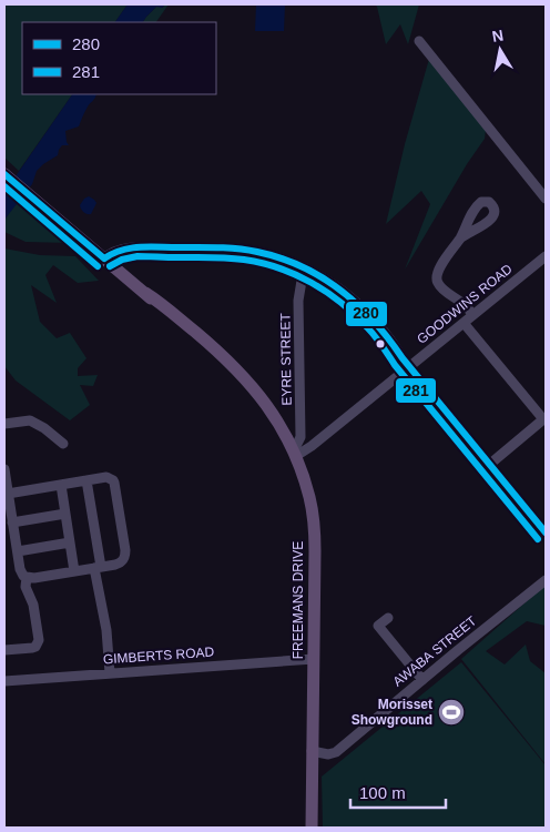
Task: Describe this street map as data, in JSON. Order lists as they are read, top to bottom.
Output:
{
  "streets": {
    "main road": ["FREEMANS DRIVE"],
    "street": [
      "GOODWINS ROAD",
      "EYRE STREET",
      "AWABA STREET",
      "GIMBERTS ROAD"
    ]
  },
  "crossings": [
    ["GOODWINS ROAD", "EYRE STREET"],
    ["GOODWINS ROAD", "FREEMANS DRIVE"],
    ["EYRE STREET", "FREEMANS DRIVE"],
    ["FREEMANS DRIVE", "AWABA STREET"],
    ["FREEMANS DRIVE", "GIMBERTS ROAD"]
  ],
  "places": {
    "sports": ["Morisset Showground"]
  },
  "lines": ["transit line 280", "transit line 281"],
  "legend": ["280", "281"],
  "scale_bar": "100 m",
  "north": "top"
}
